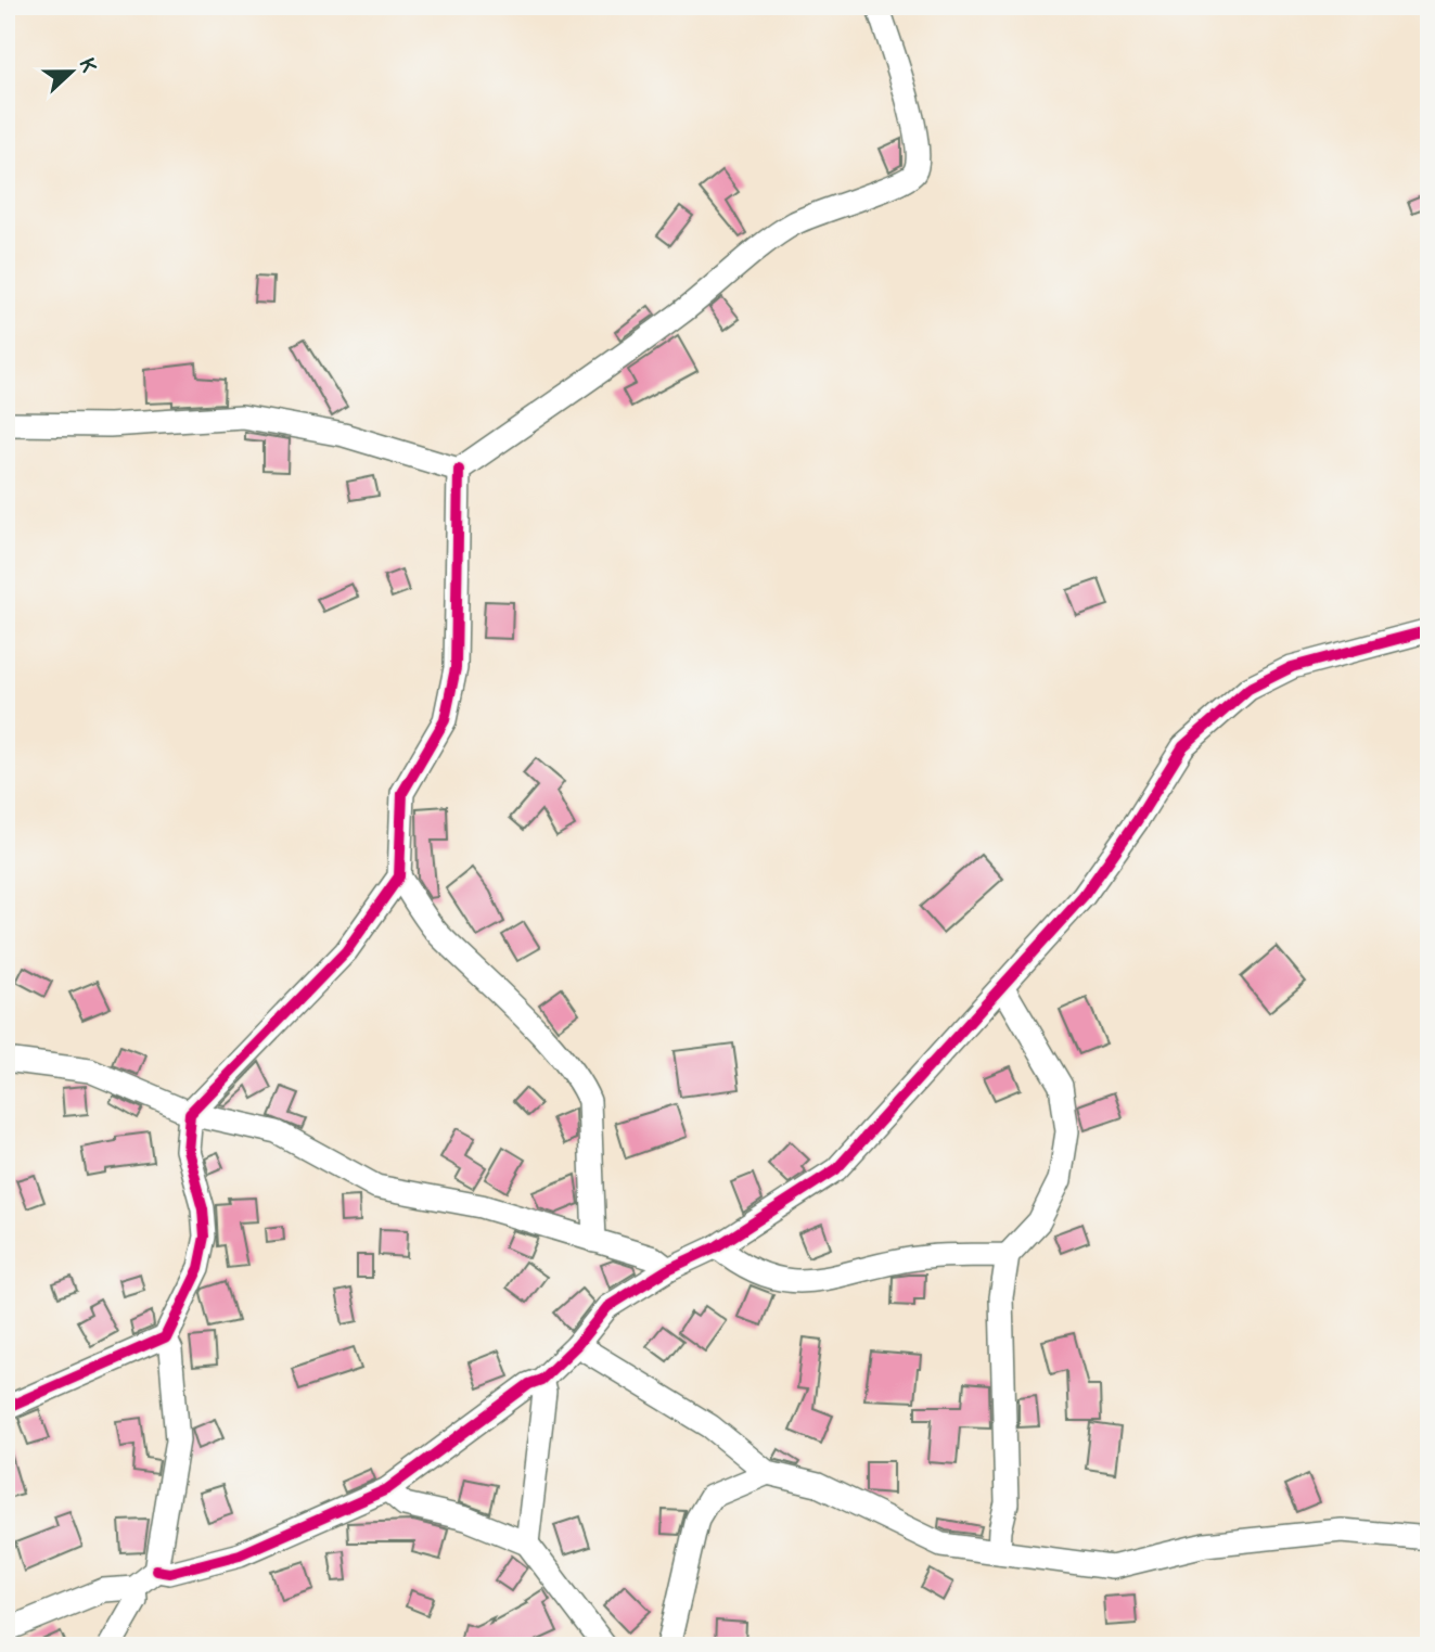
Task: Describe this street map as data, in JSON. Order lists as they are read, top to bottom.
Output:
{
  "north": "right"
}
